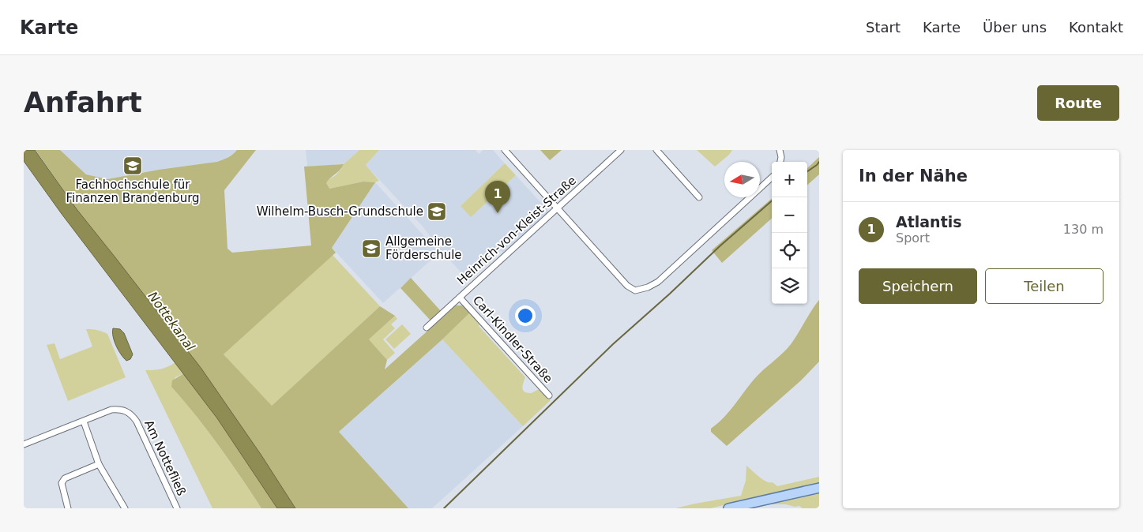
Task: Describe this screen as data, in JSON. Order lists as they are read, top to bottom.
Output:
{
  "streets": {
    "street": ["Heinrich-von-Kleist-Straße", "Carl-Kindler-Straße", "Am Nottefließ"]
  },
  "crossings": [
    ["Heinrich-von-Kleist-Straße", "Carl-Kindler-Straße"]
  ],
  "water": ["Nottekanal"],
  "places": {
    "school or university": ["Fachhochschule für Finanzen Brandenburg", "Wilhelm-Busch-Grundschule", "Allgemeine Förderschule"]
  },
  "north": "left",
  "page": {
    "header": "Karte",
    "nav": [
      "Start",
      "Karte",
      "Über uns",
      "Kontakt"
    ],
    "buttons": [
      "Route",
      ["Speichern", "Teilen"]
    ],
    "title": "Anfahrt",
    "heading": "In der Nähe",
    "map_buttons": ["+", "−"],
    "pins": "1",
    "list": [
      {
        "mark": "1",
        "name": "Atlantis",
        "note": "Sport",
        "value": "130 m"
      }
    ]
  }
}
